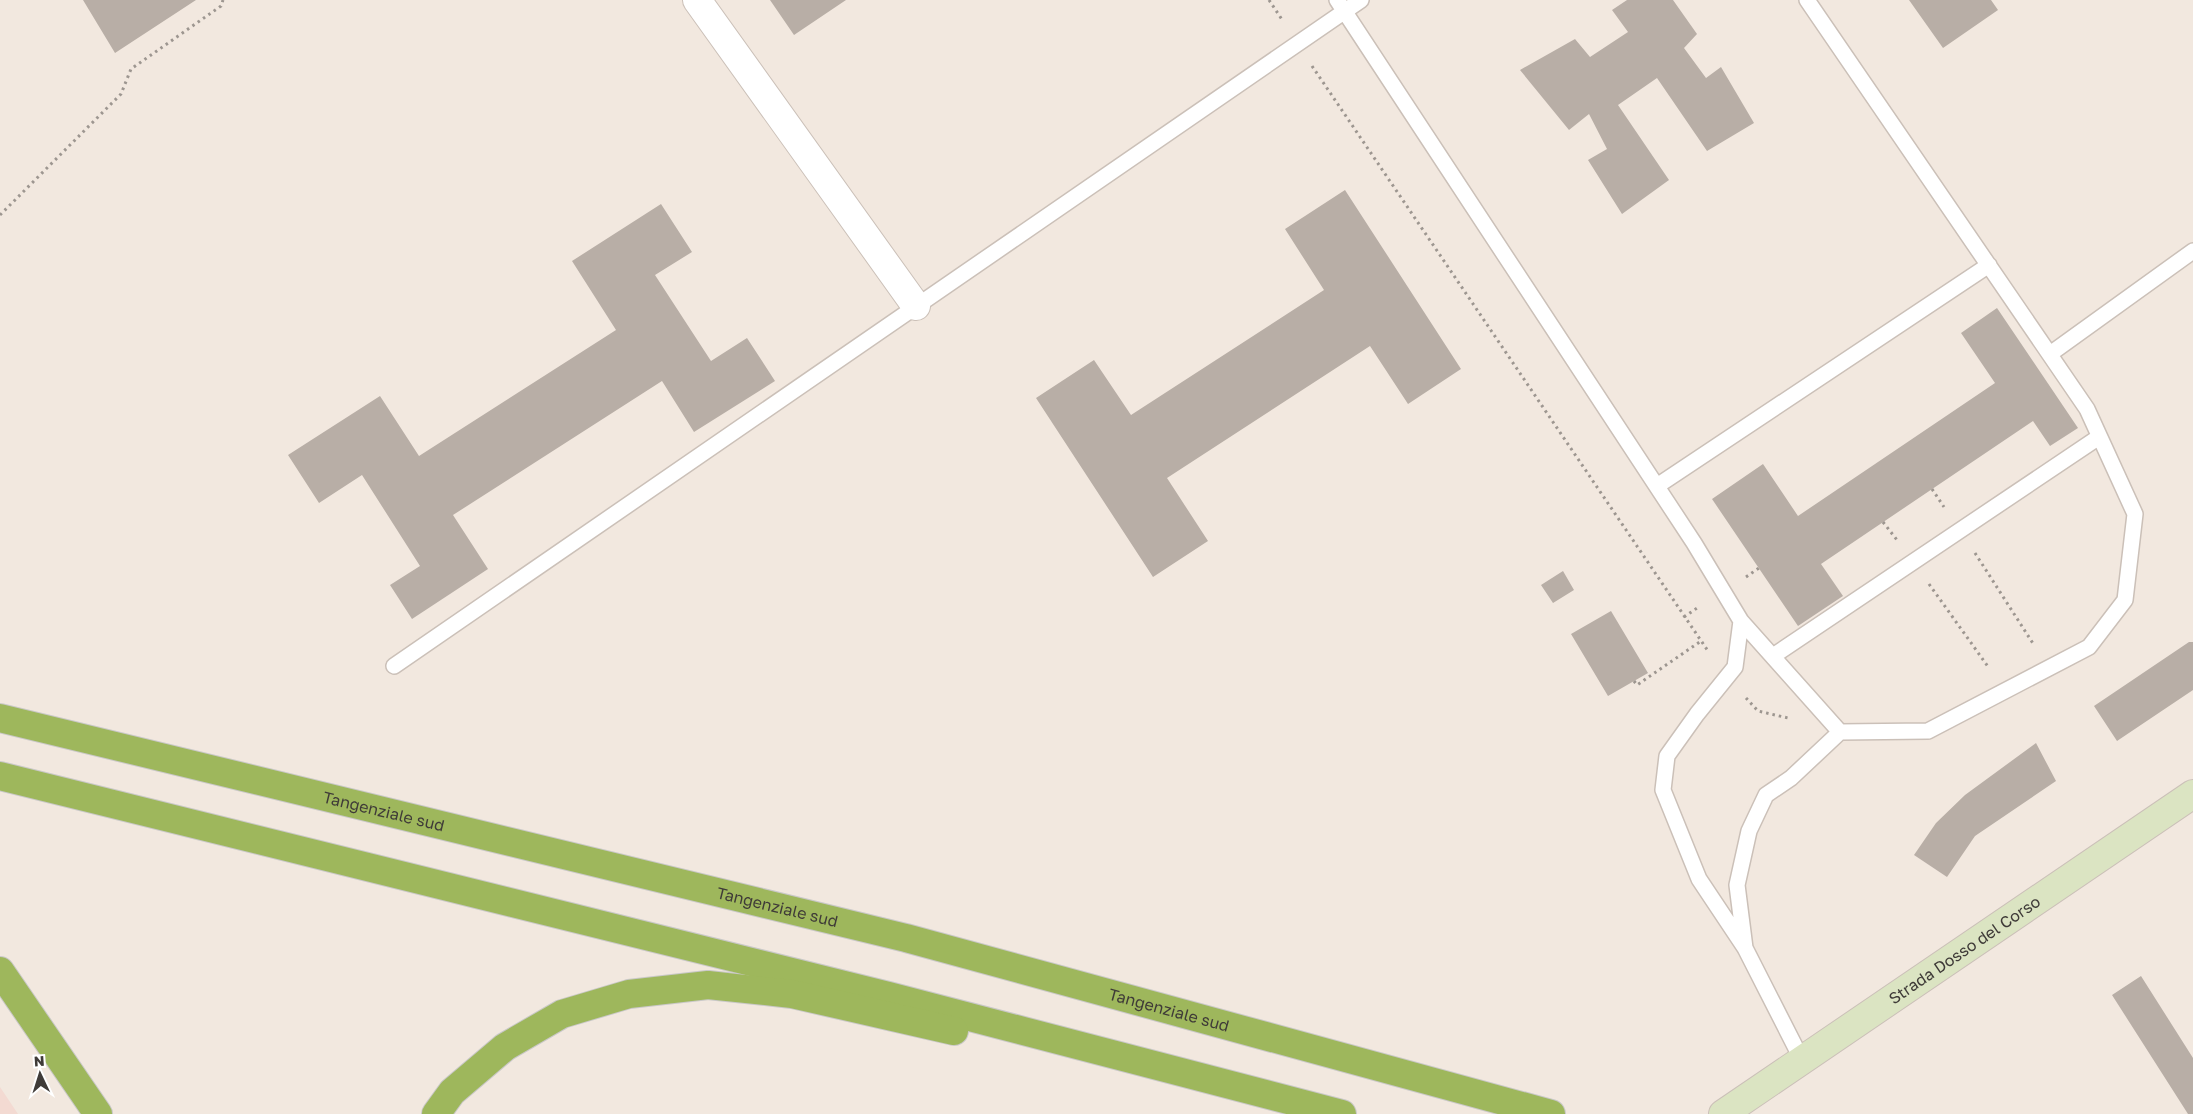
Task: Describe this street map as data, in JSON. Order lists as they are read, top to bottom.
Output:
{
  "streets": {
    "highway": ["Tangenziale sud"],
    "main road": ["Strada Dosso del Corso"]
  },
  "north": "top"
}
